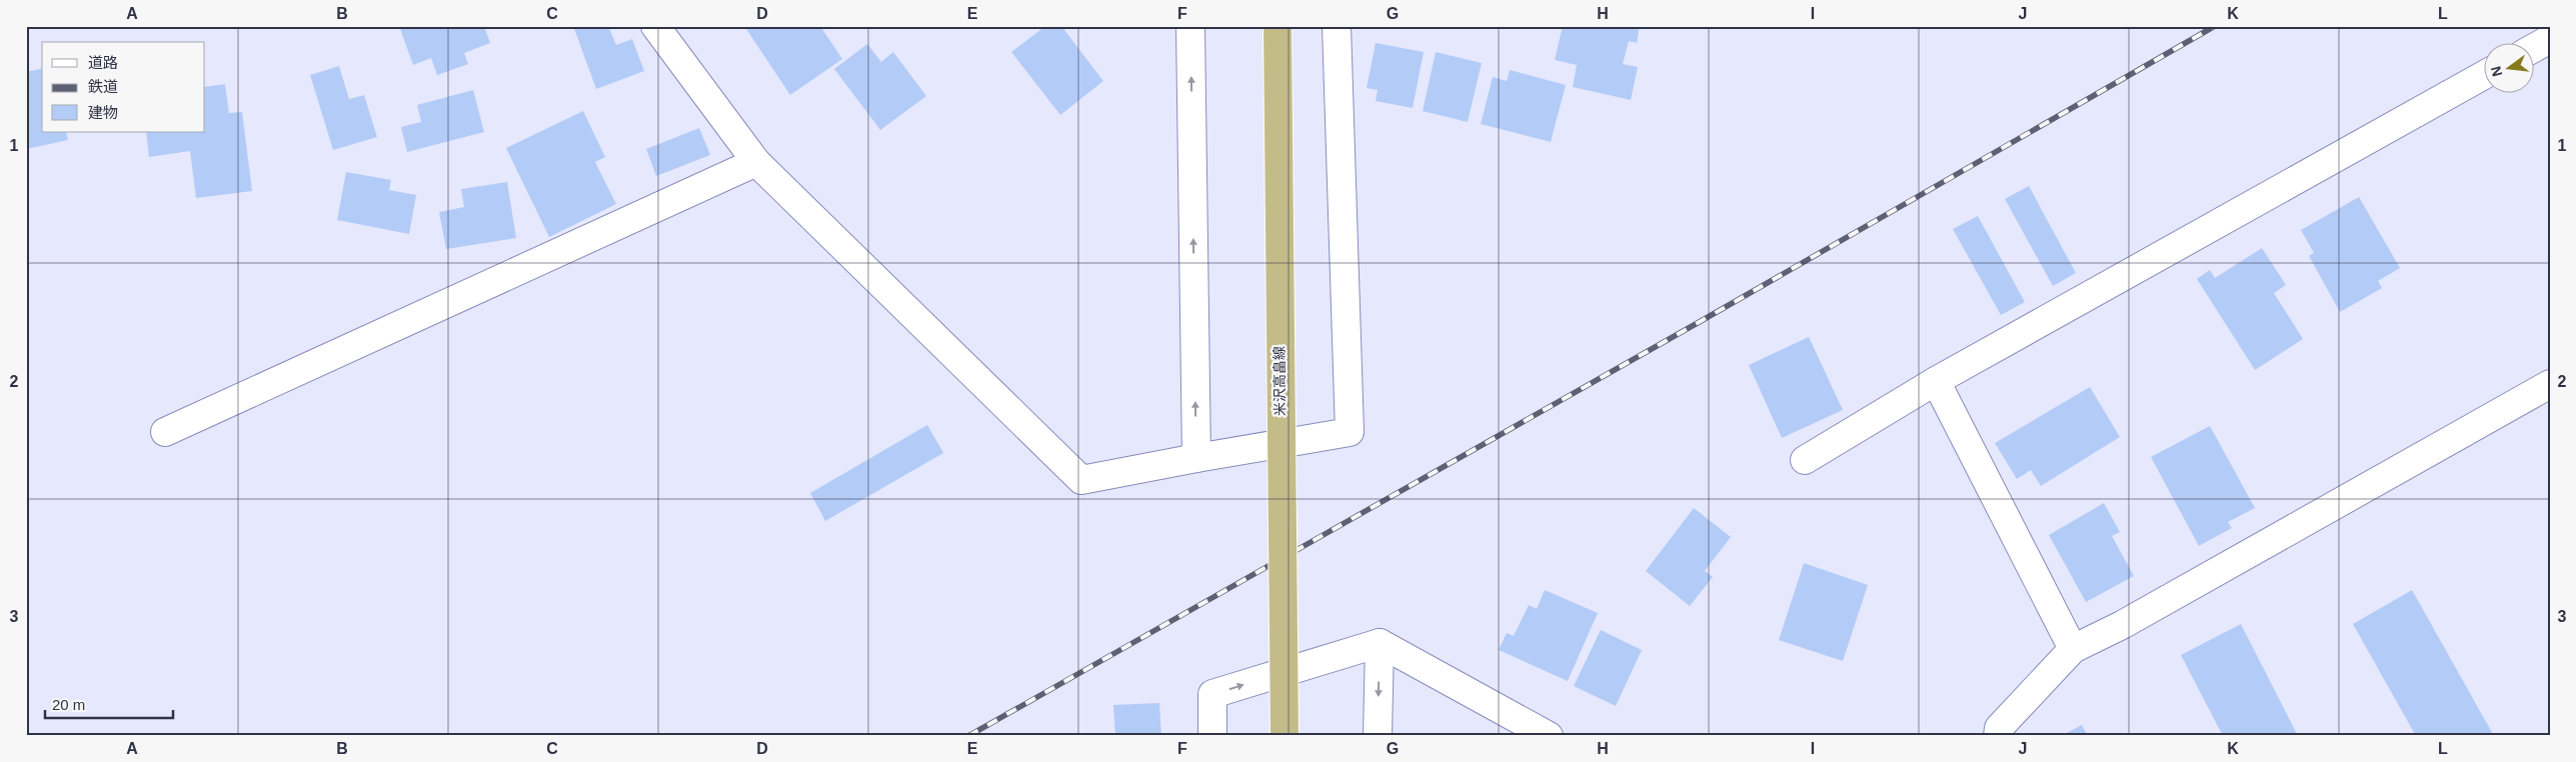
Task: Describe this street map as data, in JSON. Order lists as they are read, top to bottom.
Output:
{
  "streets": {
    "main road": ["米沢高畠線"]
  },
  "legend": ["道路", "鉄道", "建物"],
  "scale_bar": "20 m",
  "north": "left",
  "grid": {
    "columns": [
      "A",
      "B",
      "C",
      "D",
      "E",
      "F",
      "G",
      "H",
      "I",
      "J",
      "K",
      "L"
    ],
    "rows": ["1", "2", "3"]
  }
}
